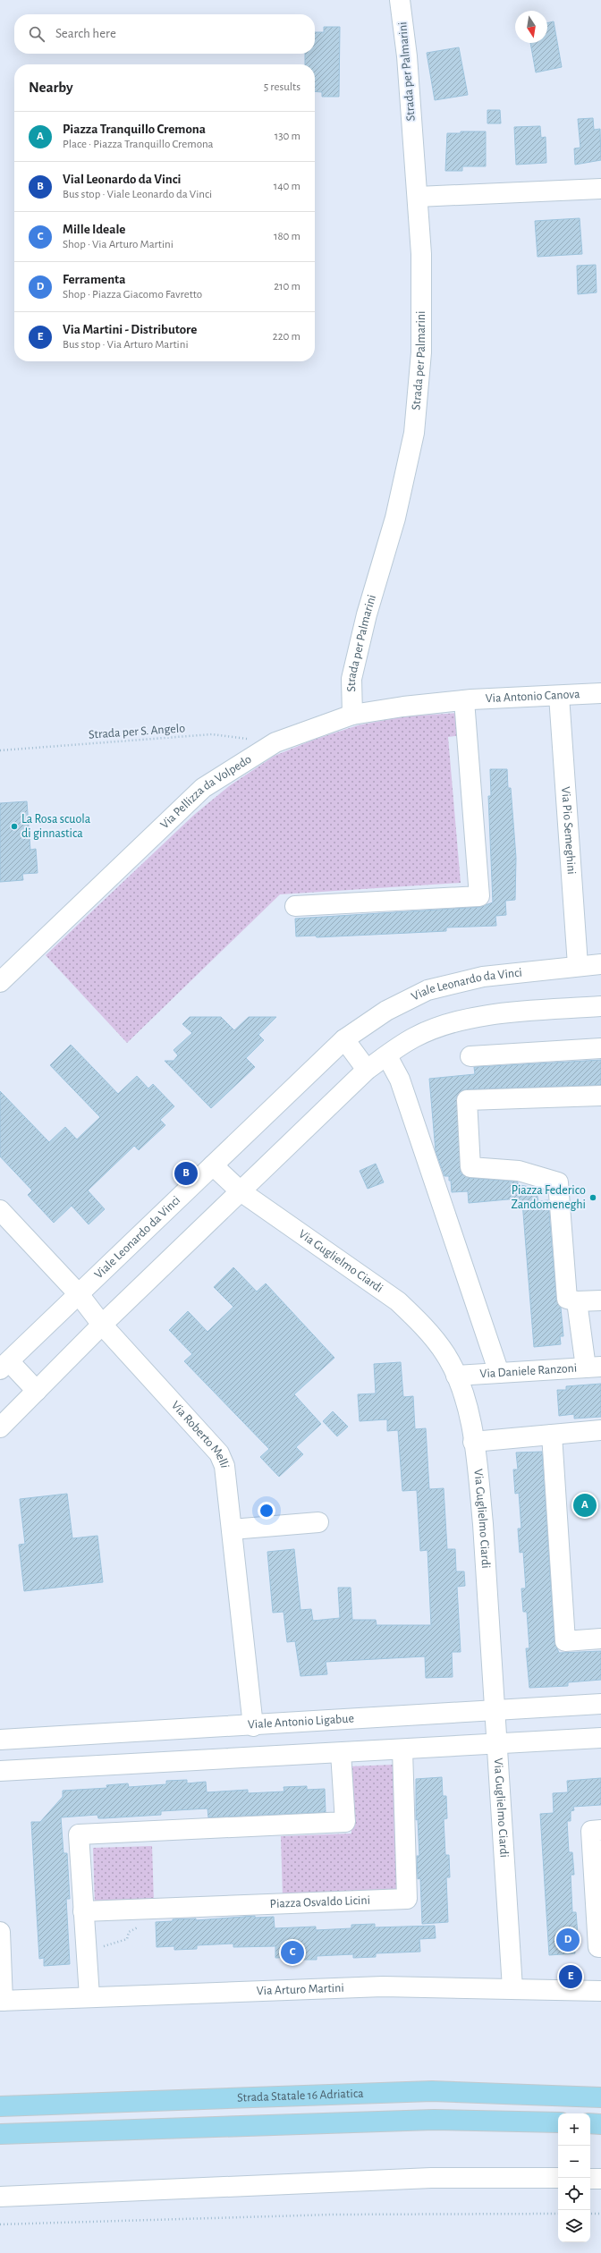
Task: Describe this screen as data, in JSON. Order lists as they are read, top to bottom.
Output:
{
  "streets": {
    "highway": ["Strada Statale 16 Adriatica"],
    "street": [
      "Strada per Palmarini",
      "Via Antonio Canova",
      "Via Pellizza da Volpedo",
      "Via Pio Semeghini",
      "Viale Leonardo da Vinci",
      "Via Guglielmo Ciardi",
      "Via Daniele Ranzoni",
      "Via Roberto Melli",
      "Viale Antonio Ligabue",
      "Piazza Osvaldo Licini",
      "Via Arturo Martini"
    ],
    "path": ["Strada per S. Angelo"]
  },
  "crossings": [
    ["Strada per Palmarini", "Via Pellizza da Volpedo"],
    ["Via Antonio Canova", "Via Pellizza da Volpedo"],
    ["Via Antonio Canova", "Via Pio Semeghini"],
    ["Strada per S. Angelo", "Via Pellizza da Volpedo"],
    ["Via Pio Semeghini", "Viale Leonardo da Vinci"],
    ["Viale Leonardo da Vinci", "Via Guglielmo Ciardi"],
    ["Viale Leonardo da Vinci", "Via Roberto Melli"],
    ["Via Guglielmo Ciardi", "Via Daniele Ranzoni"],
    ["Via Guglielmo Ciardi", "Viale Antonio Ligabue"],
    ["Via Guglielmo Ciardi", "Via Arturo Martini"],
    ["Via Roberto Melli", "Viale Antonio Ligabue"]
  ],
  "places": ["La Rosa scuola di ginnastica", "Piazza Federico Zandomeneghi"],
  "north": "bottom",
  "page": {
    "search": "Search here",
    "heading": ["Nearby", "5 results"],
    "list": [
      {
        "mark": "A",
        "name": "Piazza Tranquillo Cremona",
        "note": "Place · Piazza Tranquillo Cremona",
        "value": "130 m"
      },
      {
        "mark": "B",
        "name": "Vial Leonardo da Vinci",
        "note": "Bus stop · Viale Leonardo da Vinci",
        "value": "140 m"
      },
      {
        "mark": "C",
        "name": "Mille Ideale",
        "note": "Shop · Via Arturo Martini",
        "value": "180 m"
      },
      {
        "mark": "D",
        "name": "Ferramenta",
        "note": "Shop · Piazza Giacomo Favretto",
        "value": "210 m"
      },
      {
        "mark": "E",
        "name": "Via Martini - Distributore",
        "note": "Bus stop · Via Arturo Martini",
        "value": "220 m"
      }
    ],
    "pins": [
      "B",
      "A",
      "D",
      "C",
      "E"
    ],
    "map_buttons": ["+", "−"]
  }
}
